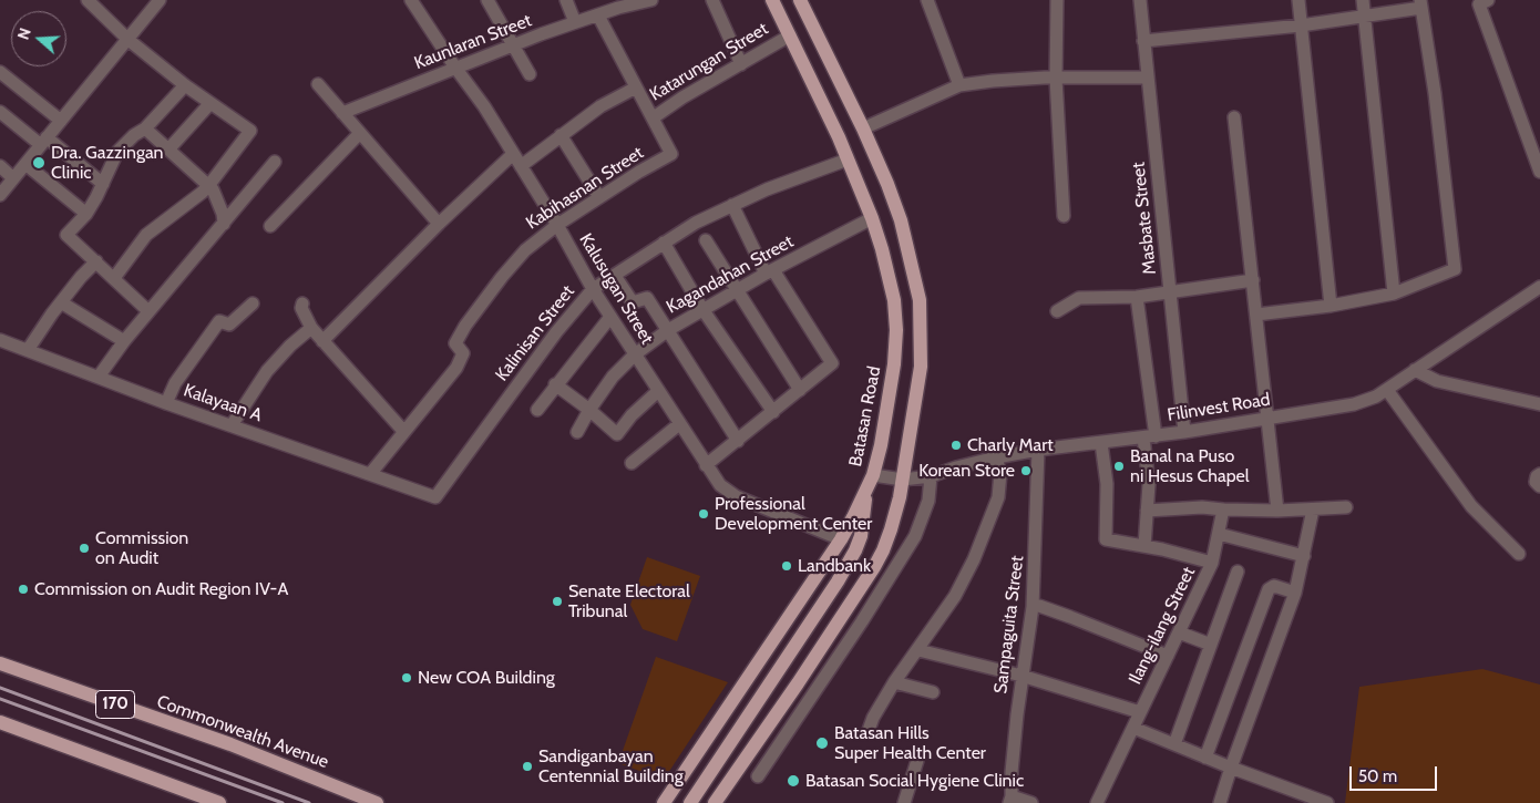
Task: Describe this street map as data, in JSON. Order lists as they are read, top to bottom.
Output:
{
  "streets": {
    "main road": ["Batasan Road", "170", "Commonwealth Avenue"],
    "street": [
      "Kaunlaran Street",
      "Katarungan Street",
      "Kabihasnan Street",
      "Masbate Street",
      "Kagandahan Street",
      "Kalusugan Street",
      "Kalinisan Street",
      "Kalayaan A",
      "Filinvest Road",
      "Sampaguita Street",
      "Ilang-ilang Street"
    ]
  },
  "crossings": [
    ["Kaunlaran Street", "Kalusugan Street"],
    ["Katarungan Street", "Kabihasnan Street"],
    ["Katarungan Street", "Kalusugan Street"],
    ["Katarungan Street", "Batasan Road"],
    ["Kabihasnan Street", "Kalusugan Street"],
    ["Kabihasnan Street", "Kalayaan A"],
    ["Masbate Street", "Filinvest Road"],
    ["Kagandahan Street", "Kalusugan Street"],
    ["Kagandahan Street", "Batasan Road"],
    ["Kalusugan Street", "Kalinisan Street"],
    ["Kalusugan Street", "Batasan Road"],
    ["Kalinisan Street", "Kalayaan A"],
    ["Kalinisan Street", "Batasan Road"],
    ["Filinvest Road", "Batasan Road"],
    ["Filinvest Road", "Sampaguita Street"]
  ],
  "places": [
    "Dra. Gazzingan Clinic",
    "Charly Mart",
    "Banal na Puso ni Hesus Chapel",
    "Korean Store",
    "Professional Development Center",
    "Commission on Audit",
    "Landbank",
    "Commission on Audit Region IV-A",
    "Senate Electoral Tribunal",
    "New COA Building",
    "Batasan Hills Super Health Center",
    "Sandiganbayan Centennial Building",
    "Batasan Social Hygiene Clinic"
  ],
  "scale_bar": "50 m",
  "north": "left"
}
